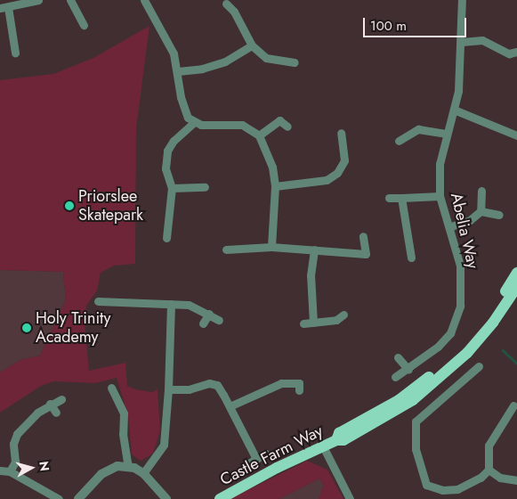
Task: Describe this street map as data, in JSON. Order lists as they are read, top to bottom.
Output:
{
  "streets": {
    "main road": ["Castle Farm Way"],
    "street": ["Abelia Way"]
  },
  "places": ["Priorslee Skatepark", "Holy Trinity Academy"],
  "scale_bar": "100 m",
  "north": "right"
}
